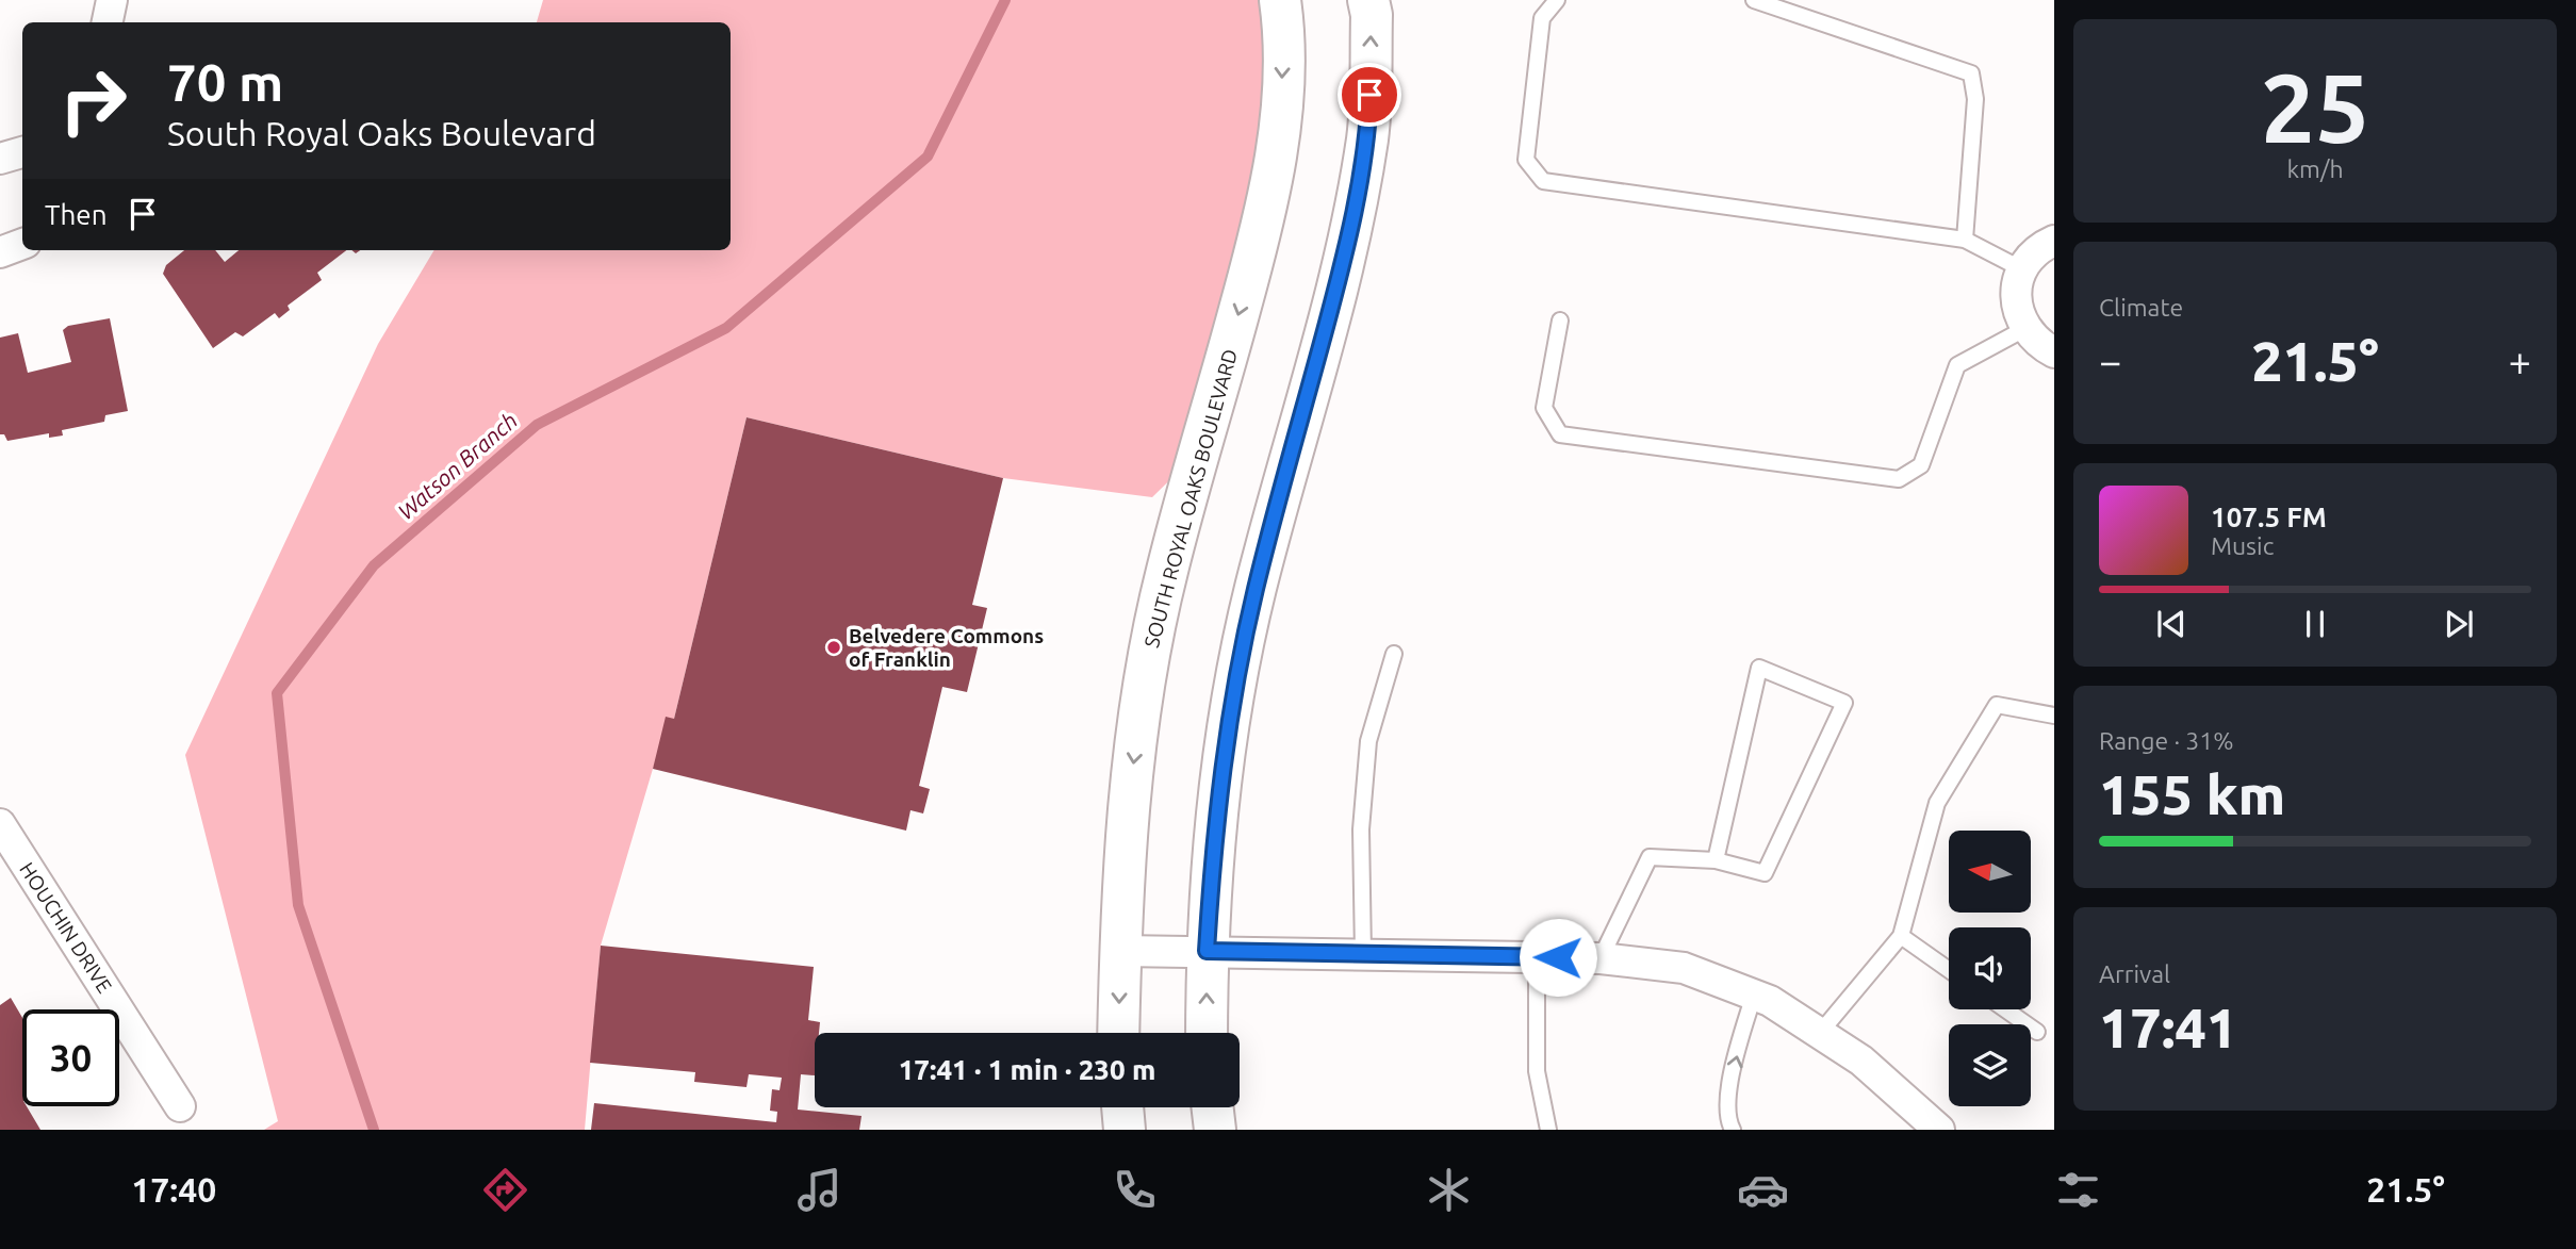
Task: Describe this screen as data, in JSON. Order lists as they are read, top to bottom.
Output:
{
  "streets": {
    "main road": ["SOUTH ROYAL OAKS BOULEVARD"],
    "street": ["HOUCHIN DRIVE"]
  },
  "water": ["Watson Branch"],
  "places": ["Belvedere Commons of Franklin"],
  "north": "left",
  "page": {
    "tile": [
      ["25", "km/h"],
      "Climate",
      ["Range · 31%", "155 km"],
      ["Arrival", "17:41"]
    ],
    "turn": ["70 m", "South Royal Oaks Boulevard"],
    "then": "Then",
    "heat": ["−", "21.5°", "+"],
    "song": ["107.5 FM", "Music"],
    "limit": "30",
    "trip": "17:41 · 1 min · 230 m",
    "tabs": ["17:40", "21.5°"]
  }
}
